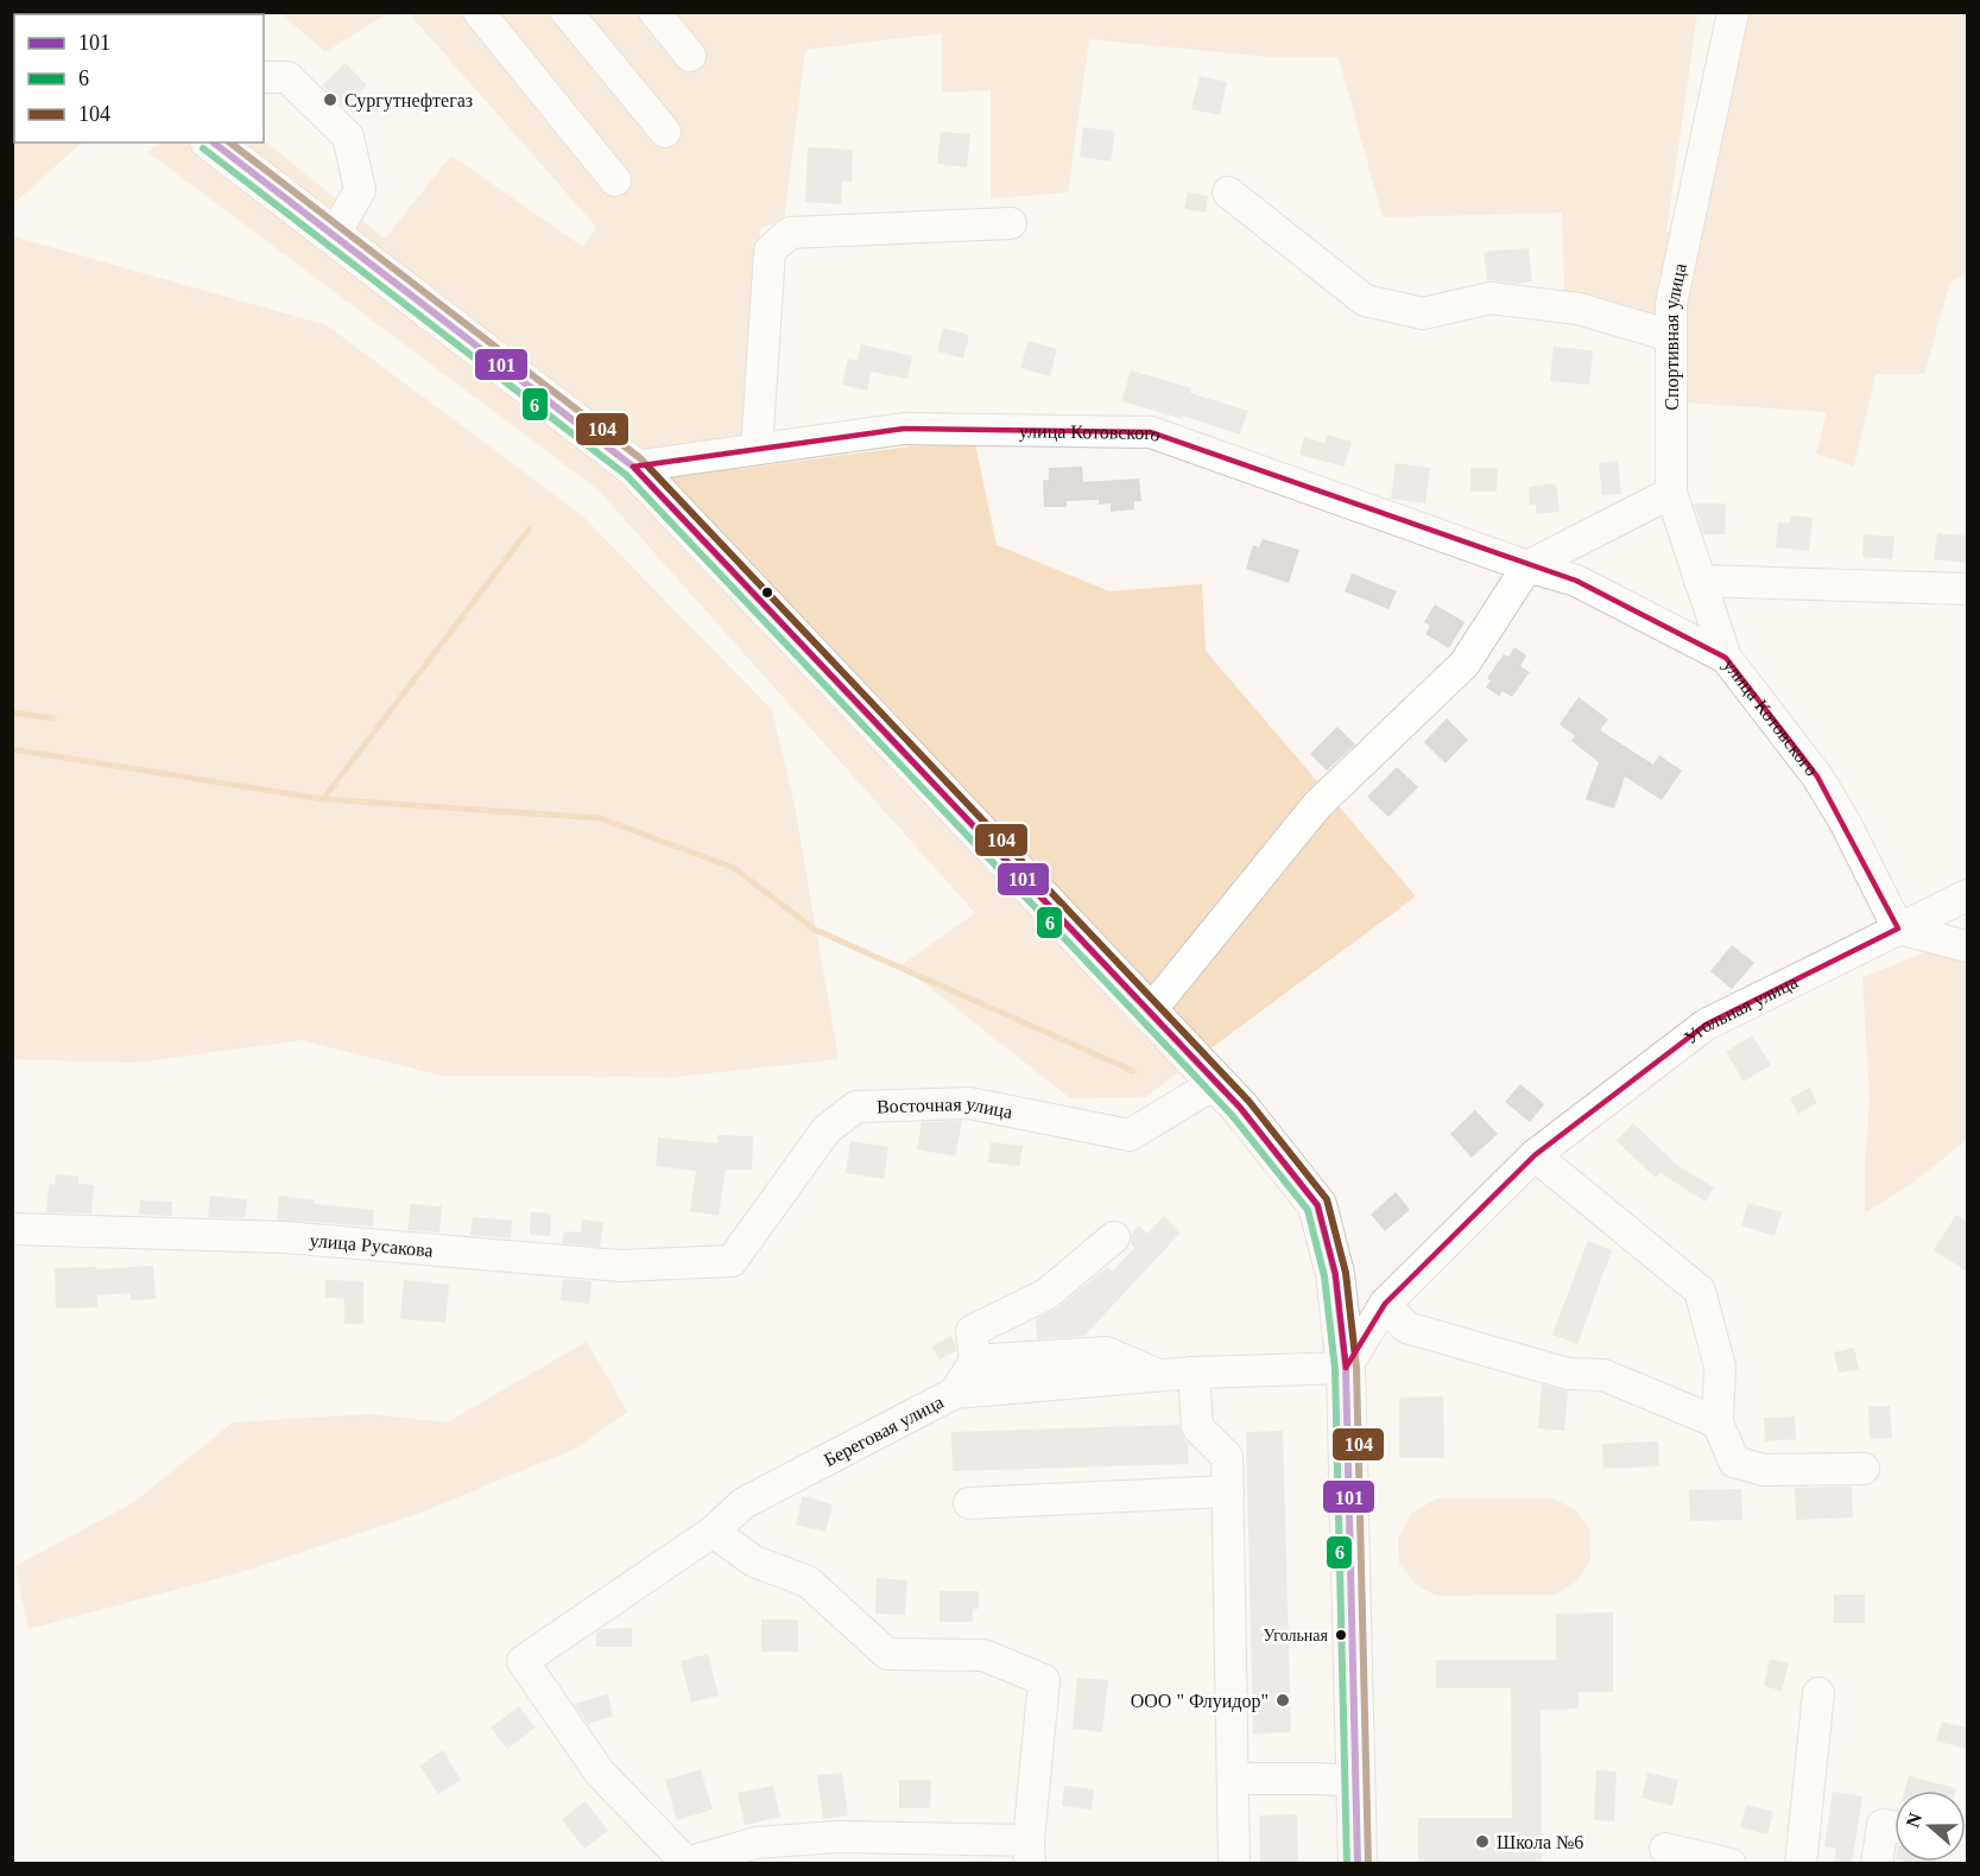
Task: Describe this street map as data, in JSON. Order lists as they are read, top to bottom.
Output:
{
  "streets": {
    "street": [
      "Спортивная улица",
      "улица Котовского",
      "Угольная улица",
      "Восточная улица",
      "улица Русакова",
      "Береговая улица"
    ]
  },
  "crossings": [
    ["Спортивная улица", "улица Котовского"],
    ["улица Котовского", "Угольная улица"],
    ["Угольная улица", "Береговая улица"],
    ["Восточная улица", "улица Русакова"]
  ],
  "places": [
    "Сургутнефтегаз",
    "Угольная",
    "ООО \" Флуидор\"",
    "Школа №6"
  ],
  "lines": ["transit line 101", "transit line 104", "transit line 6"],
  "legend": ["101", "6", "104"],
  "north": "left"
}
